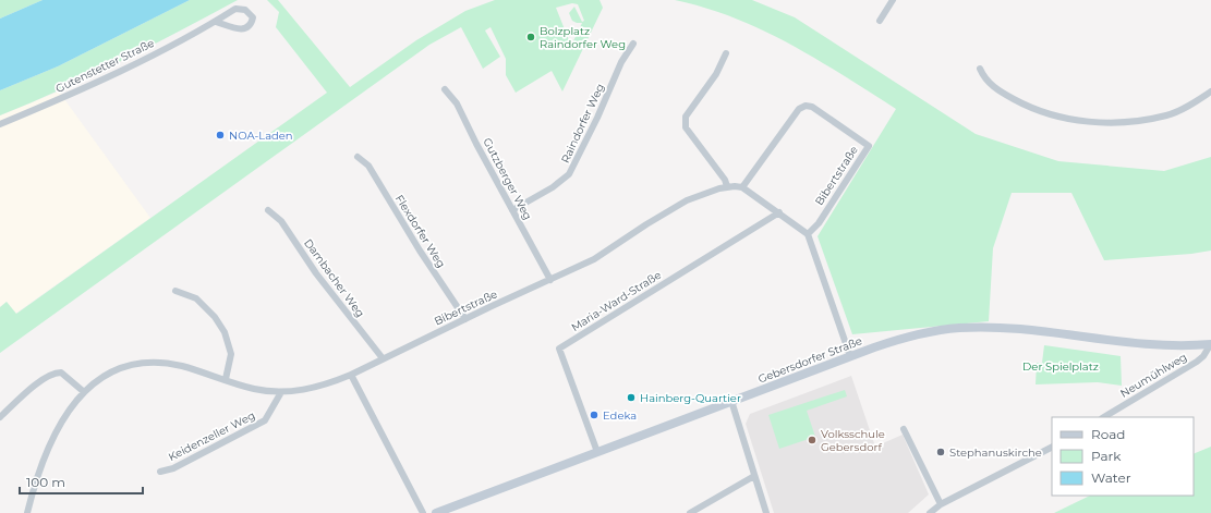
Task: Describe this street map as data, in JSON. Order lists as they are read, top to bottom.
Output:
{
  "streets": {
    "main road": ["Gebersdorfer Straße"],
    "street": [
      "Gutenstetter Straße",
      "Raindorfer Weg",
      "Bibertstraße",
      "Gutzberger Weg",
      "Flexdorfer Weg",
      "Dambacher Weg",
      "Maria-Ward-Straße",
      "Neumühlweg",
      "Keidenzeller Weg"
    ]
  },
  "crossings": [
    ["Raindorfer Weg", "Gutzberger Weg"],
    ["Bibertstraße", "Gutzberger Weg"],
    ["Bibertstraße", "Flexdorfer Weg"],
    ["Bibertstraße", "Dambacher Weg"],
    ["Bibertstraße", "Maria-Ward-Straße"],
    ["Bibertstraße", "Keidenzeller Weg"],
    ["Maria-Ward-Straße", "Gebersdorfer Straße"],
    ["Gebersdorfer Straße", "Neumühlweg"]
  ],
  "parks": ["Der Spielplatz"],
  "places": [
    "Bolzplatz Raindorfer Weg",
    "NOA-Laden",
    "Hainberg-Quartier",
    "Edeka",
    "Volksschule Gebersdorf",
    "Stephanuskirche"
  ],
  "legend": ["Road", "Park", "Water"],
  "scale_bar": "100 m"
}
